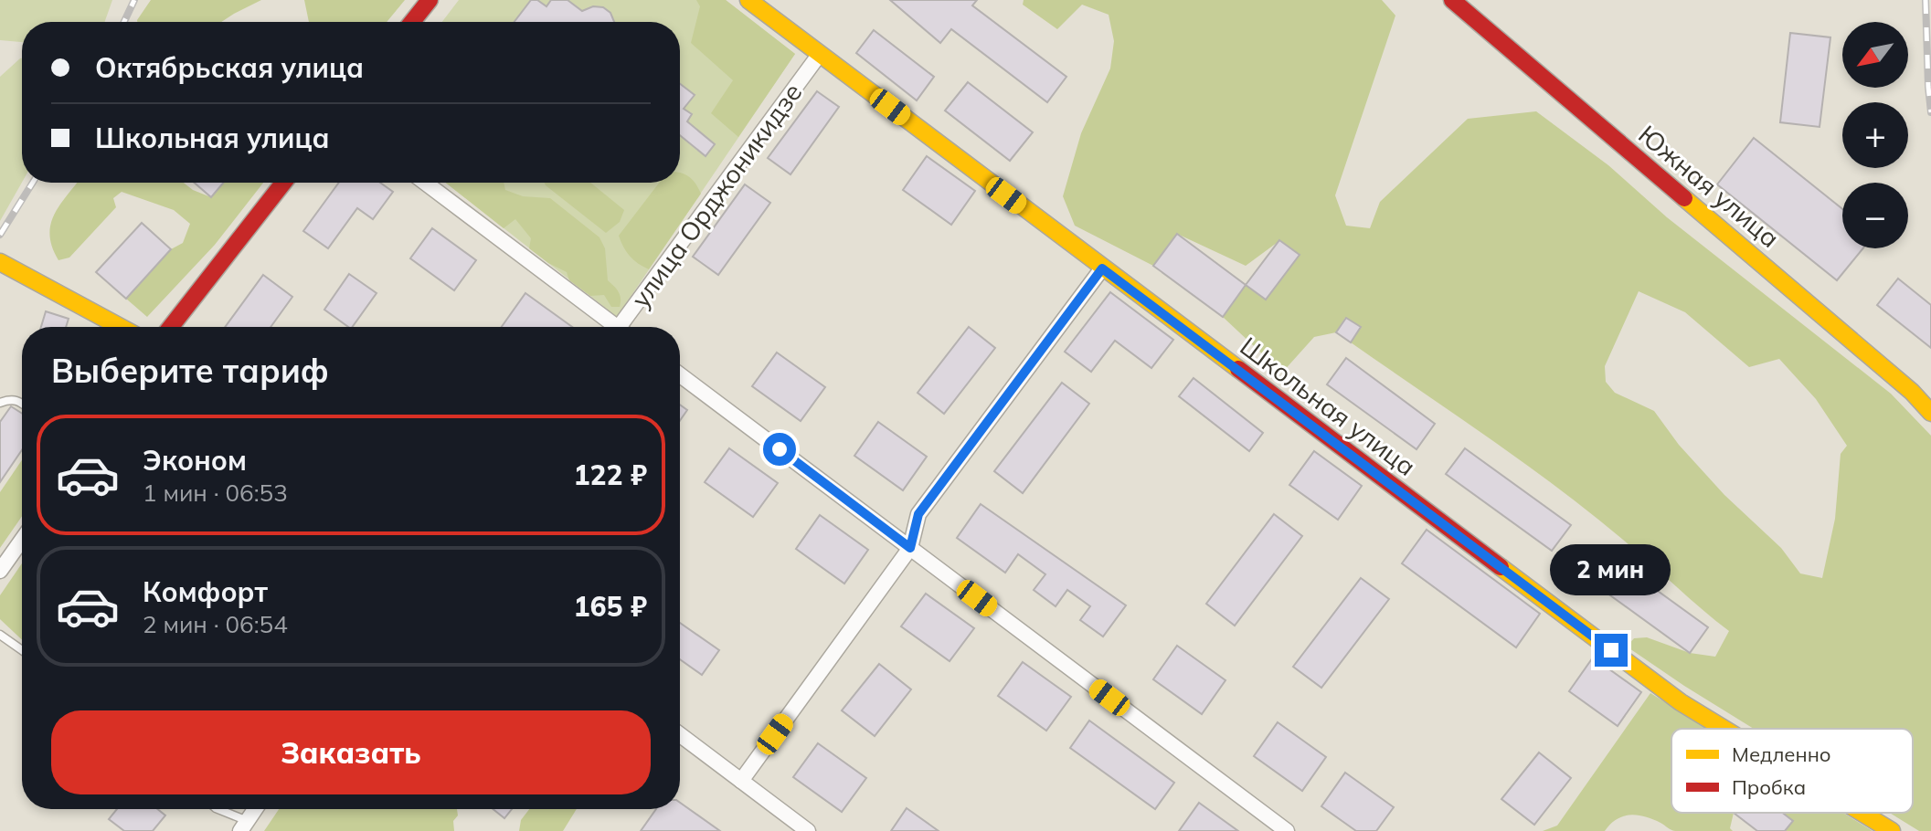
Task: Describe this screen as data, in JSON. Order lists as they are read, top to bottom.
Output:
{
  "streets": {
    "street": ["Южная улица", "улица Орджоникидзе", "Школьная улица"]
  },
  "crossings": [
    ["улица Орджоникидзе", "Школьная улица"]
  ],
  "legend": ["Медленно", "Пробка"],
  "north": "bottom left",
  "page": {
    "map_buttons": ["+", "−"],
    "banner": ["Октябрьская улица", "Школьная улица"],
    "heading": "Выберите тариф",
    "list": [
      {
        "name": "Эконом",
        "note": "1 мин · 06:53",
        "value": "122 ₽"
      },
      {
        "name": "Комфорт",
        "note": "2 мин · 06:54",
        "value": "165 ₽"
      }
    ],
    "bubble": "2 мин",
    "buttons": "Заказать"
  }
}
